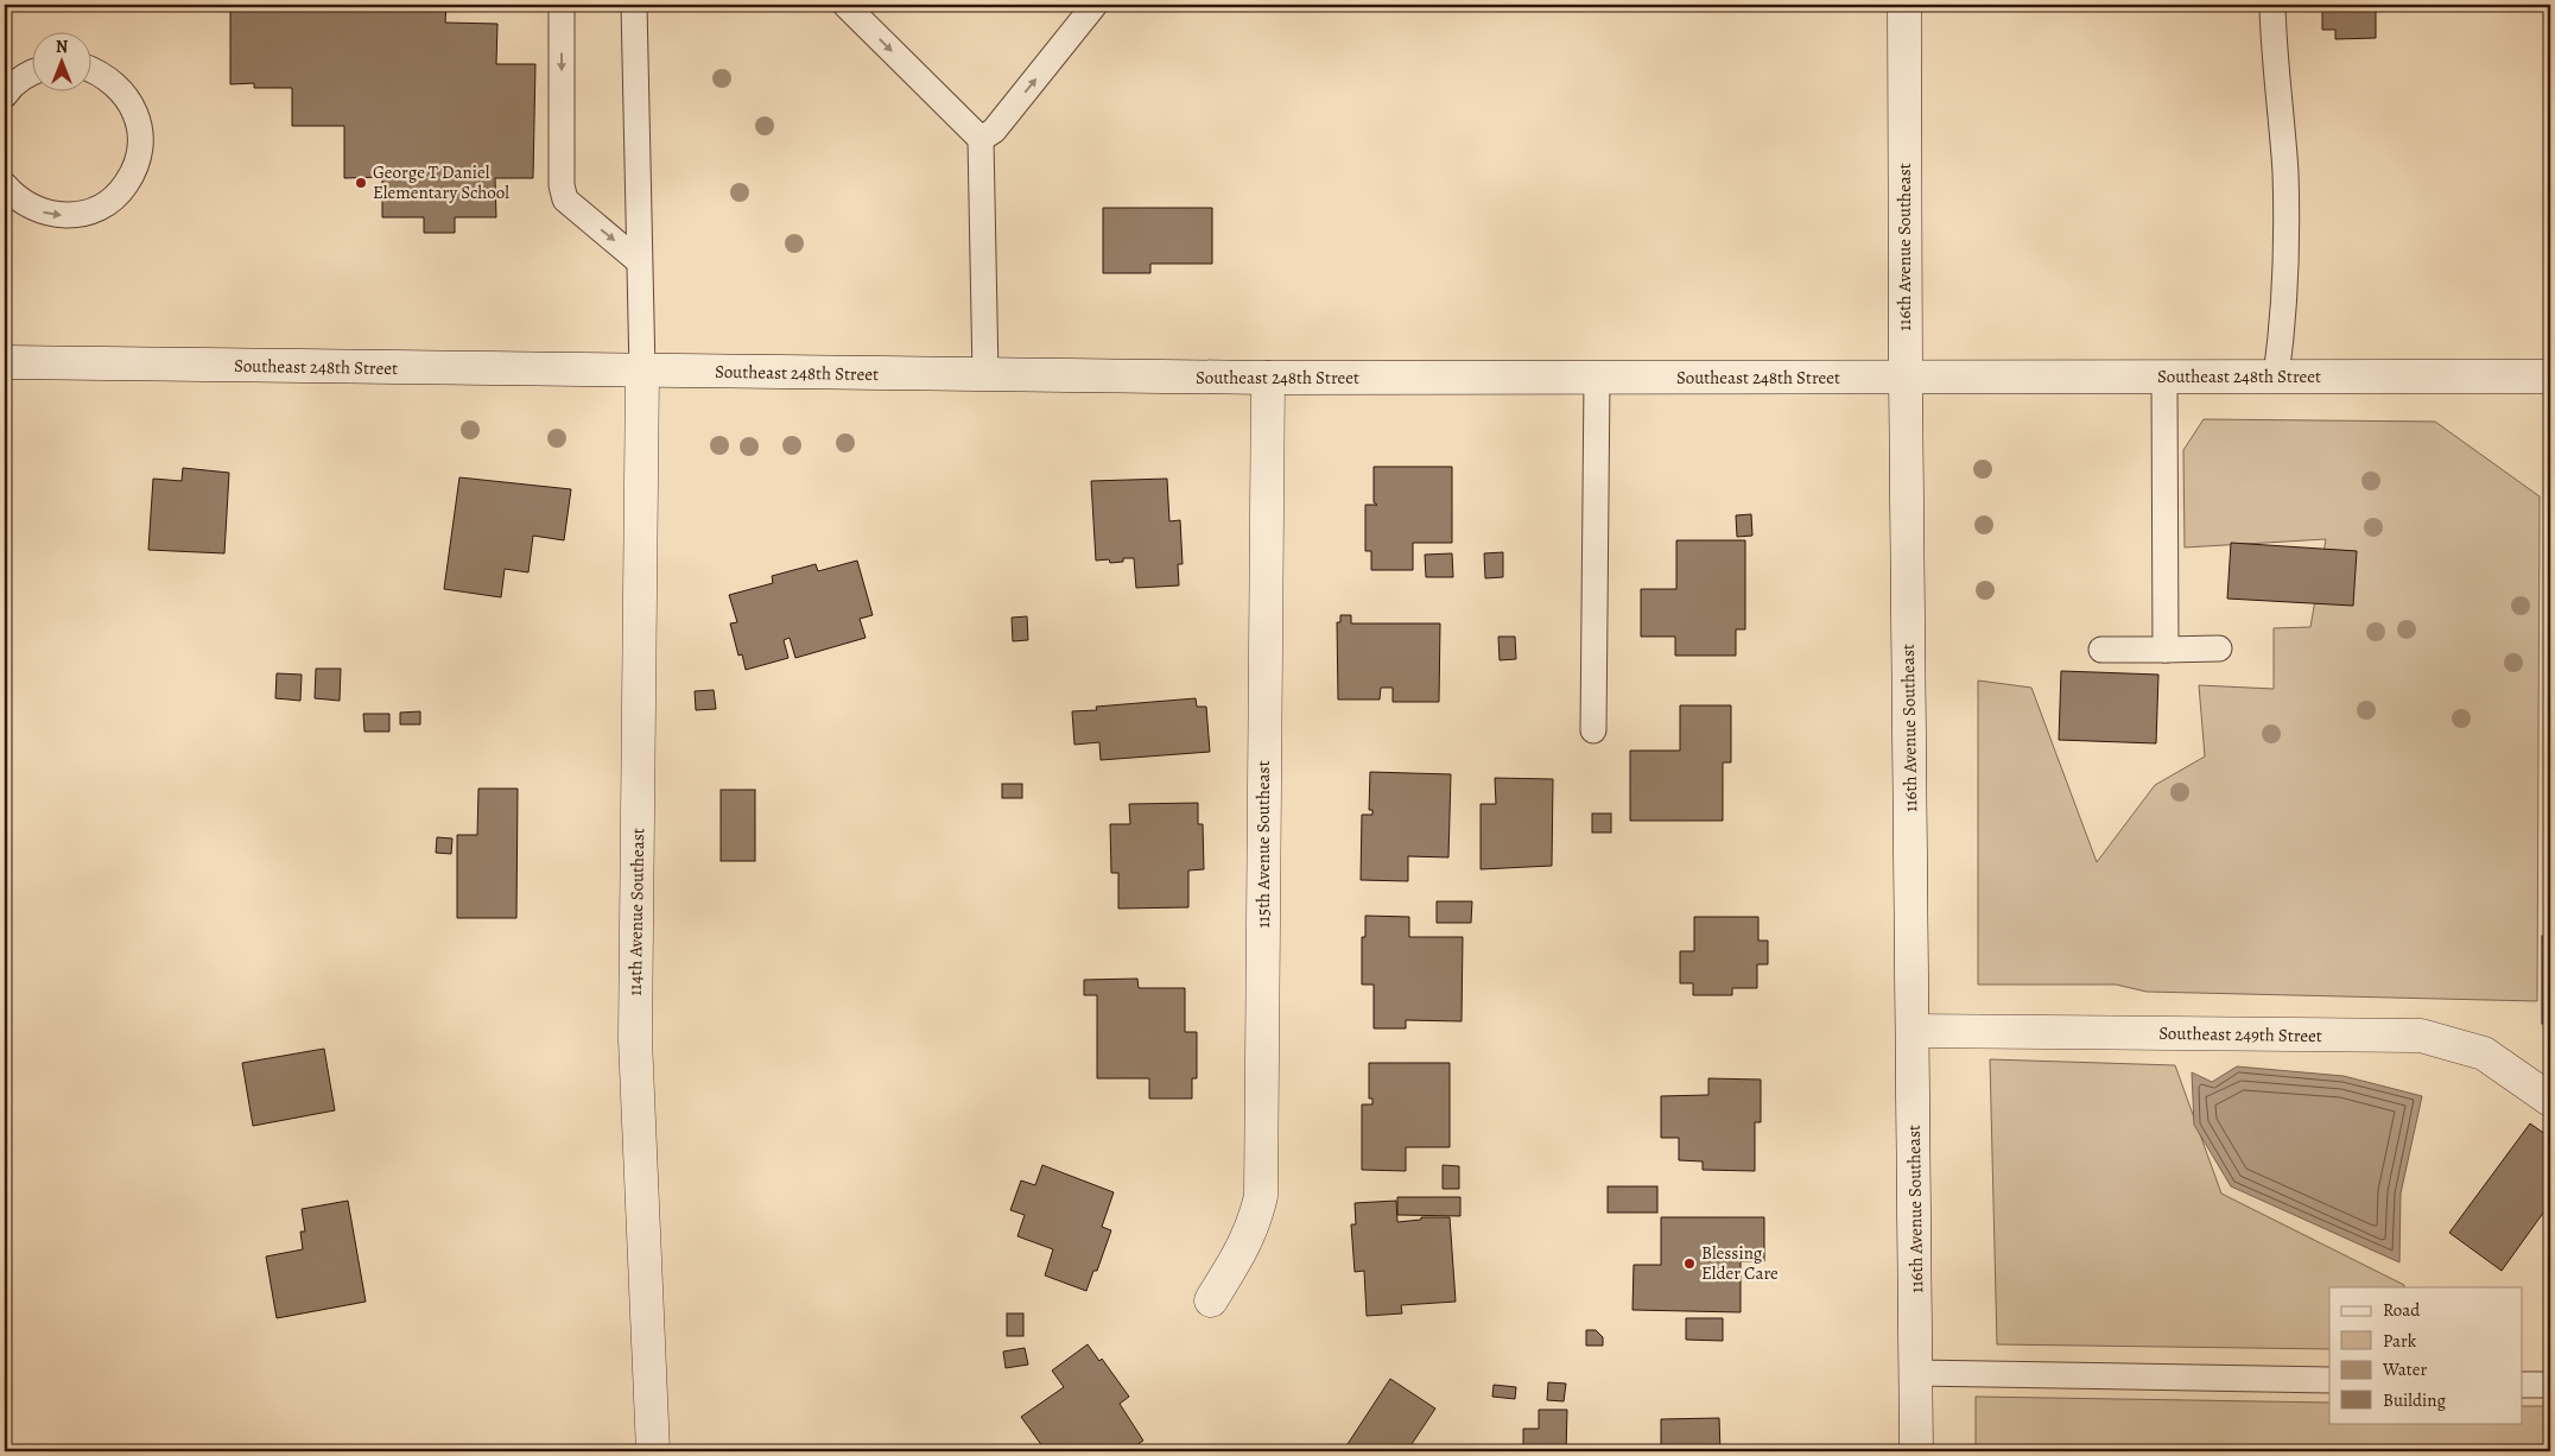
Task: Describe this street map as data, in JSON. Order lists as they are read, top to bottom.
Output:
{
  "streets": {
    "street": [
      "116th Avenue Southeast",
      "Southeast 248th Street",
      "115th Avenue Southeast",
      "114th Avenue Southeast",
      "Southeast 249th Street"
    ]
  },
  "crossings": [
    ["116th Avenue Southeast", "Southeast 248th Street"],
    ["116th Avenue Southeast", "Southeast 249th Street"],
    ["Southeast 248th Street", "115th Avenue Southeast"],
    ["Southeast 248th Street", "114th Avenue Southeast"]
  ],
  "places": ["George T Daniel Elementary School", "Blessing Elder Care"],
  "legend": [
    "Road",
    "Park",
    "Water",
    "Building"
  ],
  "north": "top"
}
